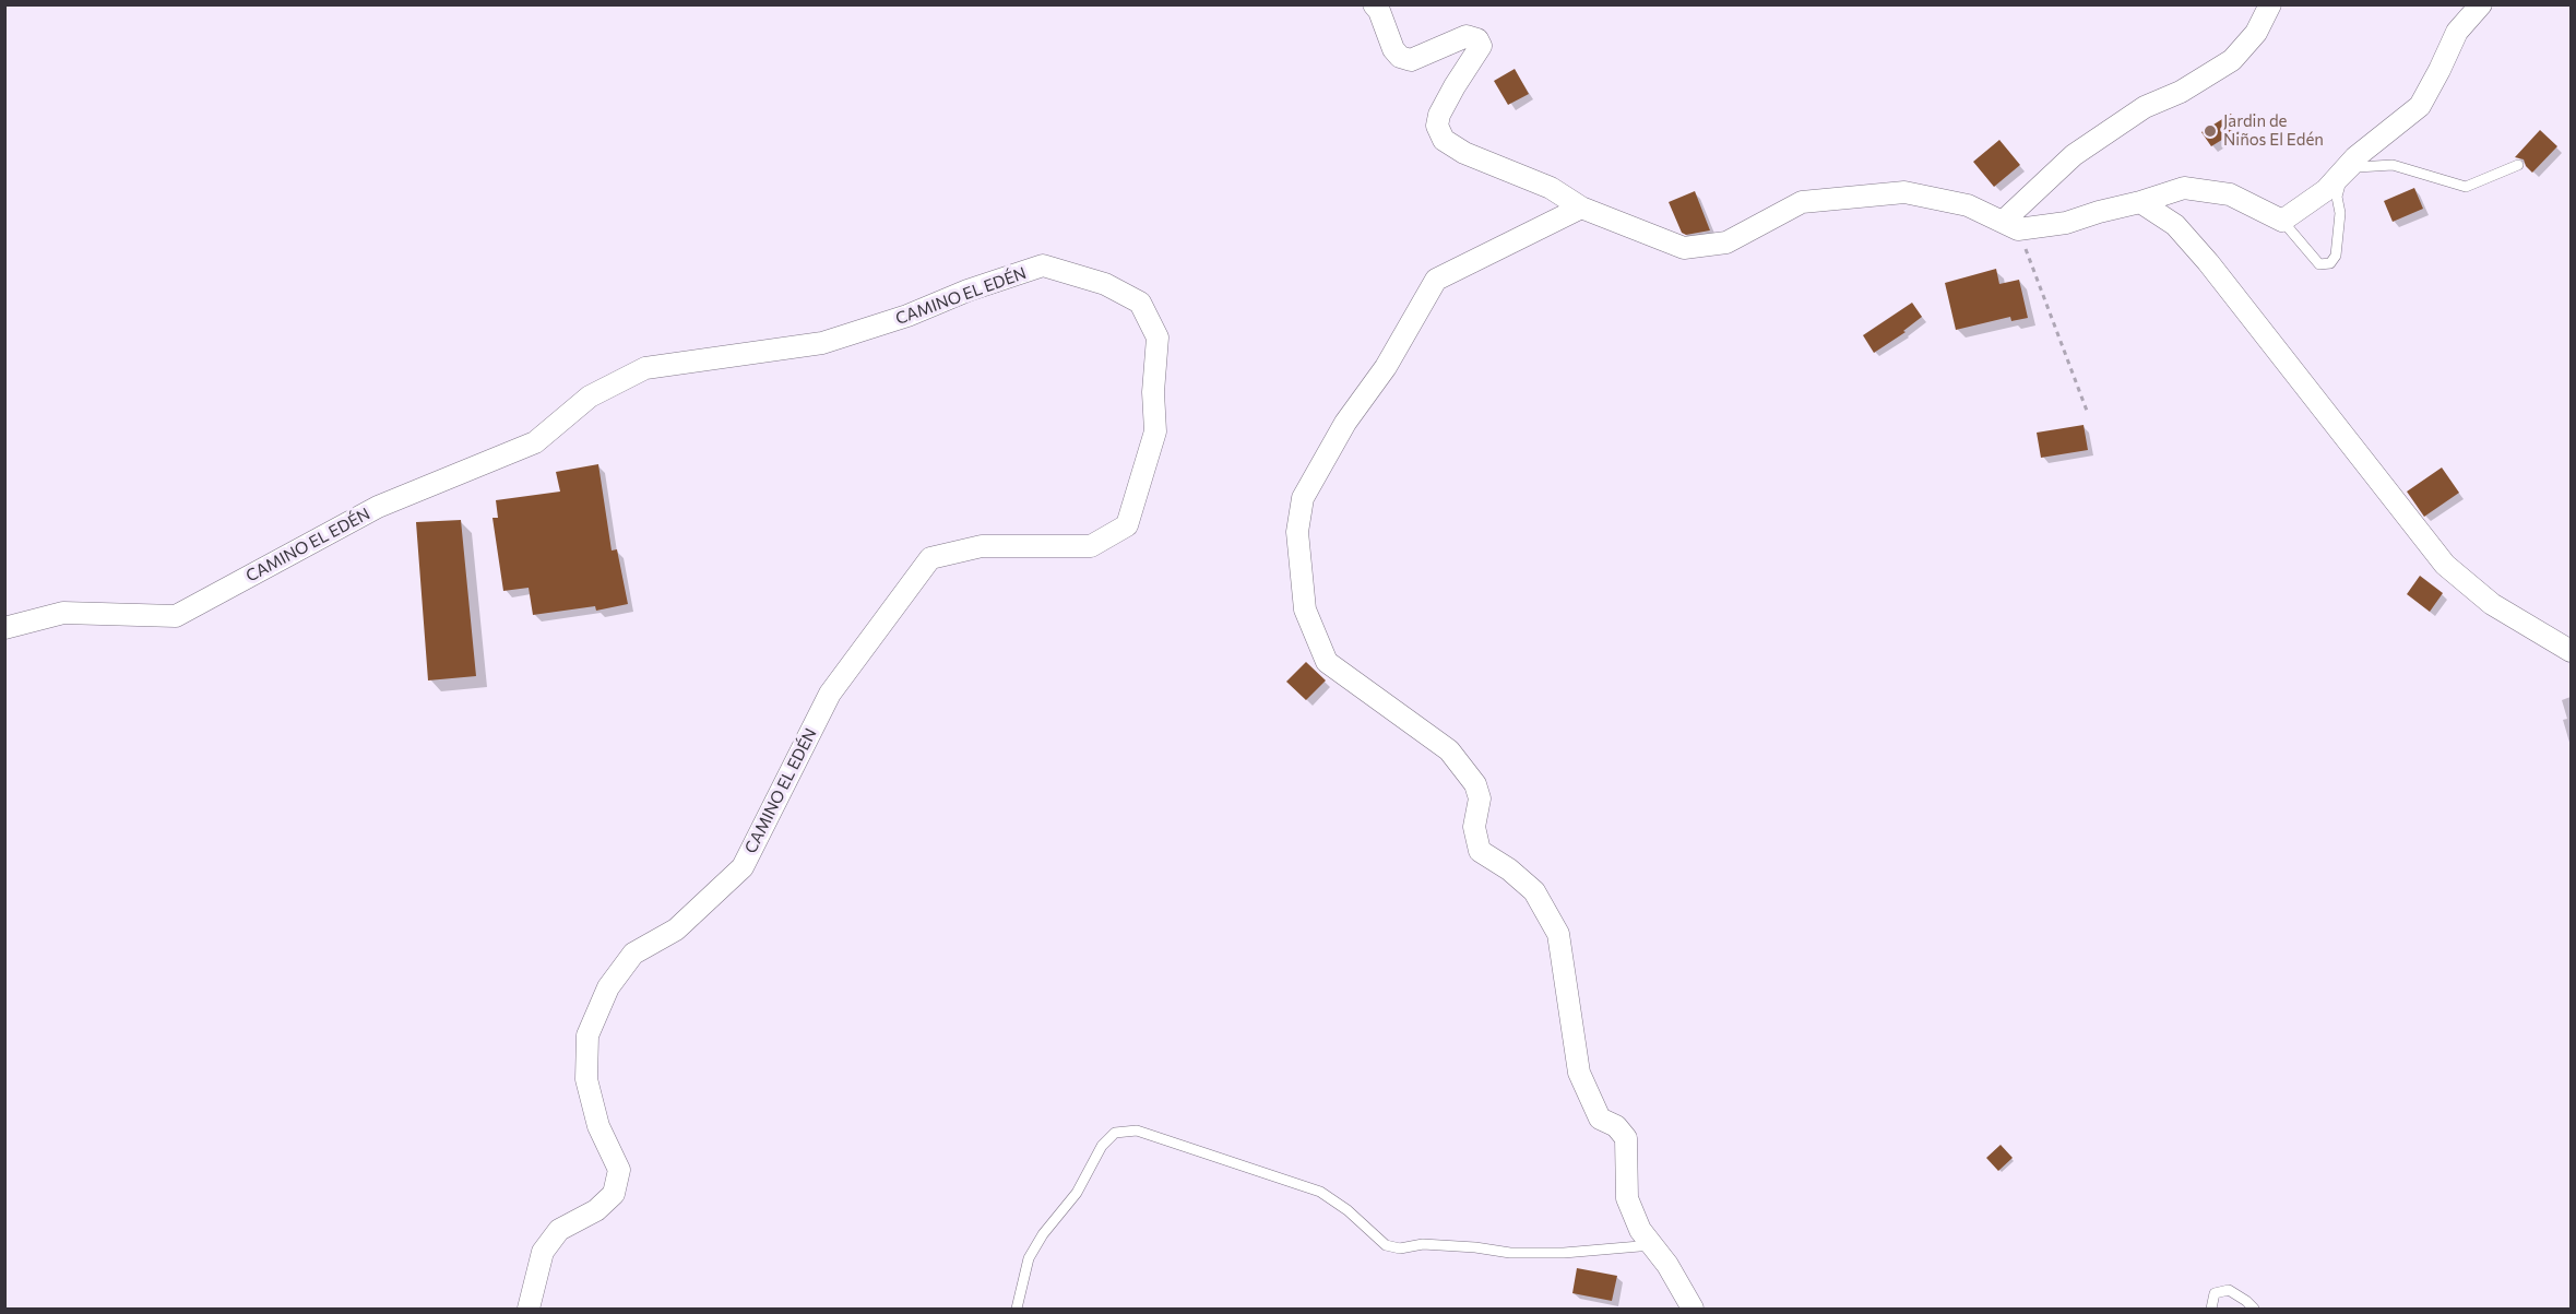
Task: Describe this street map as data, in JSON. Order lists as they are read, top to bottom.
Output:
{
  "streets": {
    "street": ["CAMINO EL EDÉN"]
  },
  "places": ["Jardin de Niños El Edén"]
}
